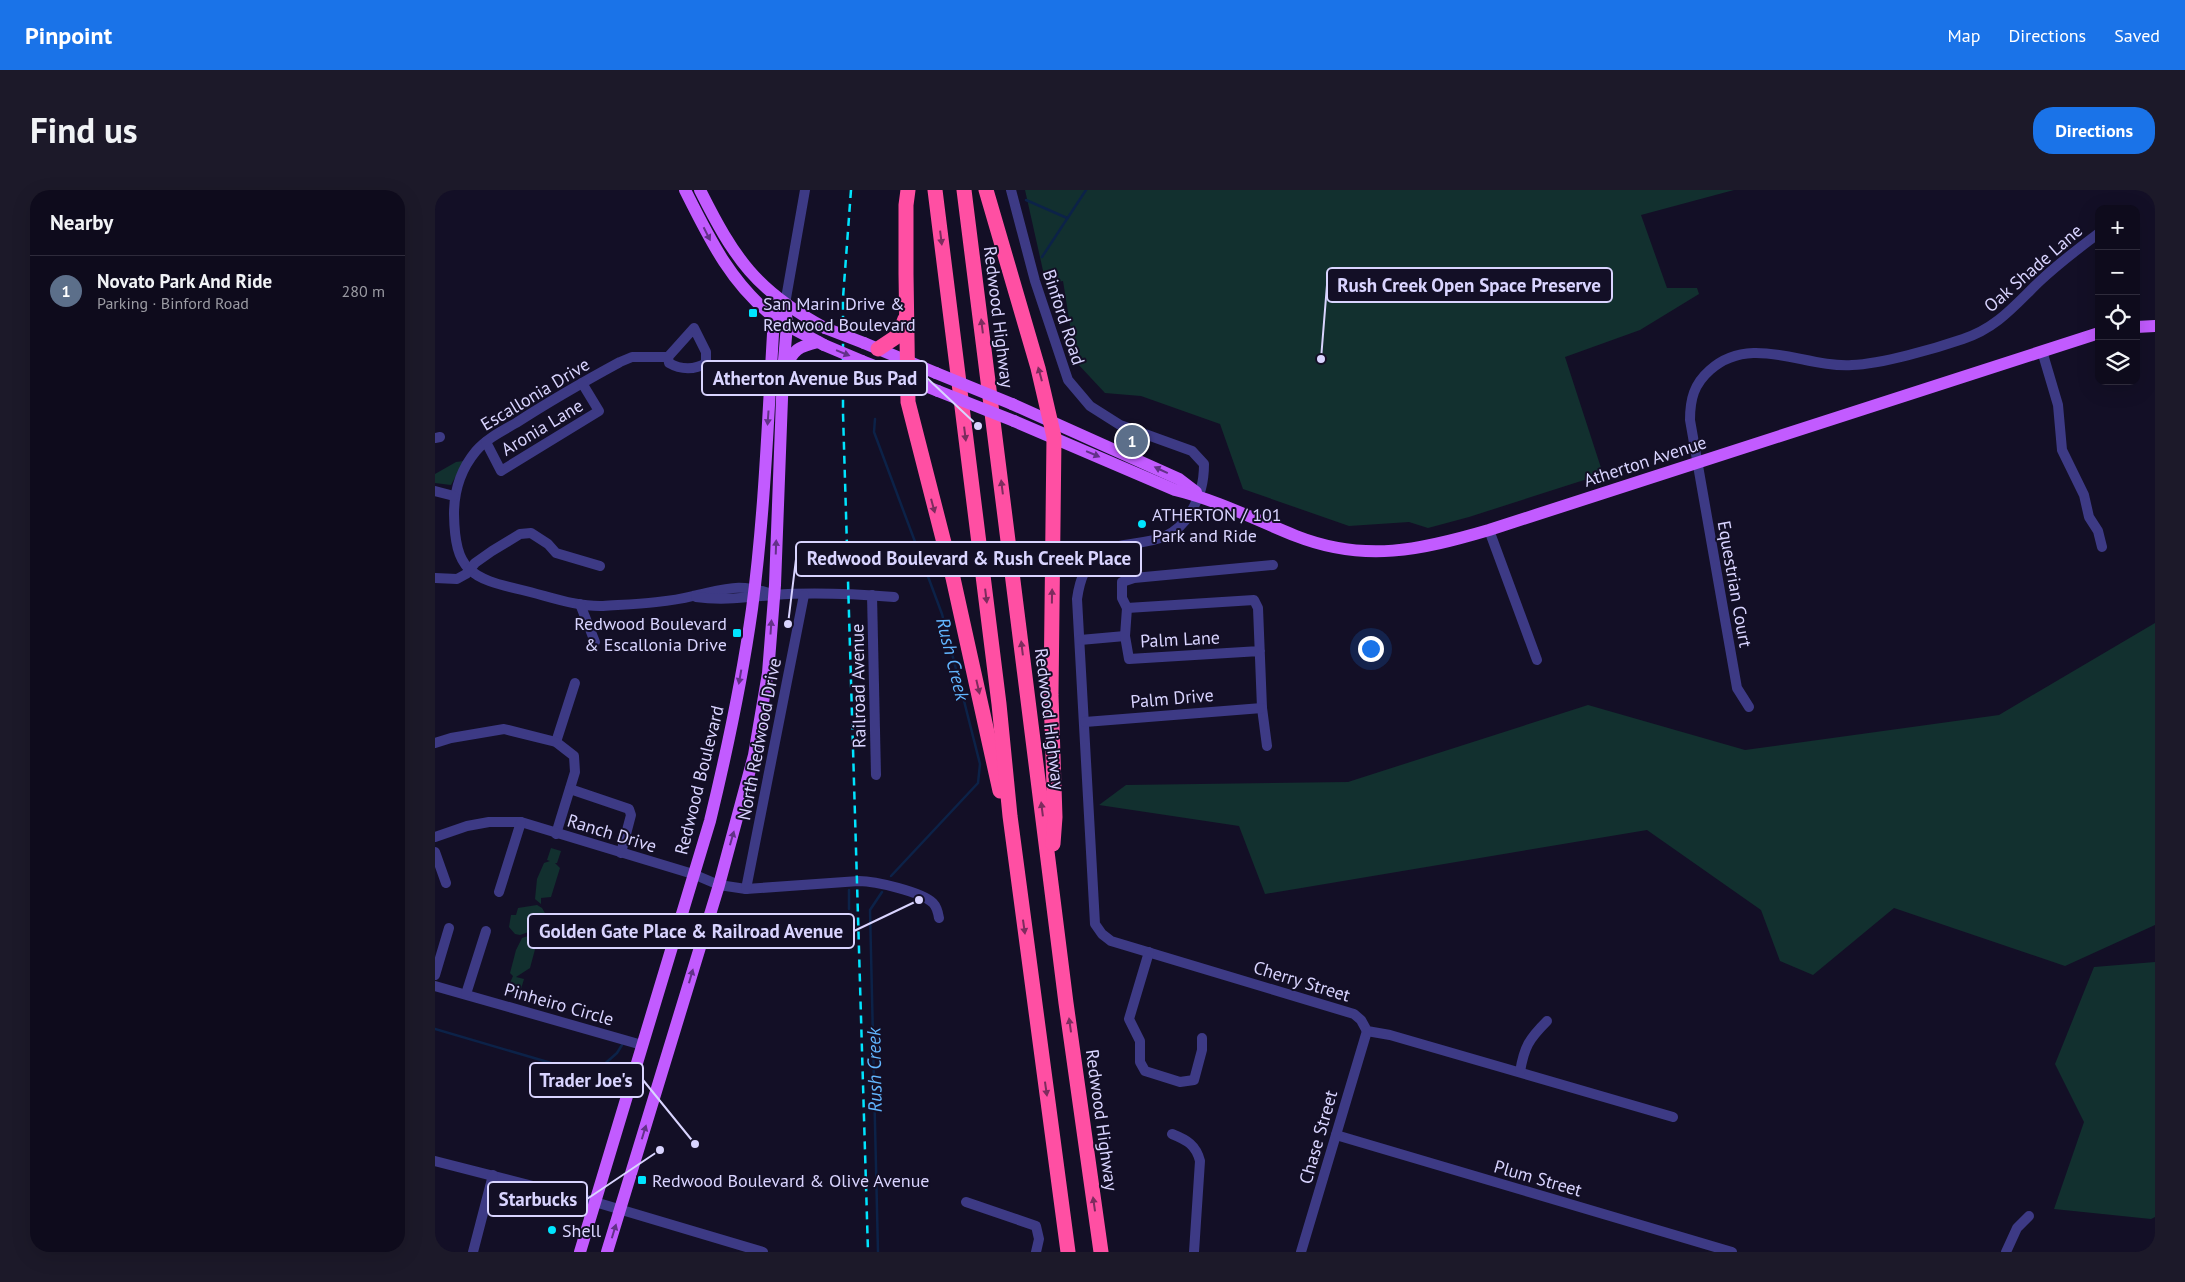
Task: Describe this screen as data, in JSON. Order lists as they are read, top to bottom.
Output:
{
  "streets": {
    "highway": ["Redwood Highway"],
    "main road": ["Atherton Avenue", "Redwood Boulevard"],
    "street": [
      "Oak Shade Lane",
      "Binford Road",
      "Escallonia Drive",
      "Aronia Lane",
      "Equestrian Court",
      "Palm Lane",
      "Railroad Avenue",
      "Palm Drive",
      "North Redwood Drive",
      "Ranch Drive",
      "Cherry Street",
      "Pinheiro Circle",
      "Chase Street",
      "Plum Street"
    ]
  },
  "crossings": [
    ["Oak Shade Lane", "Atherton Avenue"],
    ["Oak Shade Lane", "Equestrian Court"],
    ["Binford Road", "Atherton Avenue"],
    ["Binford Road", "Cherry Street"],
    ["Escallonia Drive", "Aronia Lane"],
    ["Atherton Avenue", "Equestrian Court"],
    ["Atherton Avenue", "Redwood Boulevard"],
    ["Atherton Avenue", "Cherry Street"],
    ["Palm Drive", "Cherry Street"],
    ["North Redwood Drive", "Ranch Drive"],
    ["Redwood Boulevard", "Ranch Drive"],
    ["Redwood Boulevard", "Pinheiro Circle"],
    ["Cherry Street", "Chase Street"],
    ["Chase Street", "Plum Street"]
  ],
  "water": ["Rush Creek"],
  "places": {
    "transit": ["San Marin Drive & Redwood Boulevard", "Redwood Boulevard & Escallonia Drive", "Redwood Boulevard & Olive Avenue"],
    "other": [
      "Rush Creek Open Space Preserve",
      "Atherton Avenue Bus Pad",
      "ATHERTON / 101 Park and Ride",
      "Redwood Boulevard & Rush Creek Place",
      "Golden Gate Place & Railroad Avenue",
      "Trader Joe's",
      "Starbucks",
      "Shell"
    ]
  },
  "page": {
    "header": "Pinpoint",
    "nav": ["Map", "Directions", "Saved"],
    "title": "Find us",
    "buttons": "Directions",
    "heading": "Nearby",
    "map_buttons": ["+", "−"],
    "list": [
      {
        "mark": "1",
        "name": "Novato Park And Ride",
        "note": "Parking · Binford Road",
        "value": "280 m"
      }
    ],
    "pins": "1"
  }
}
